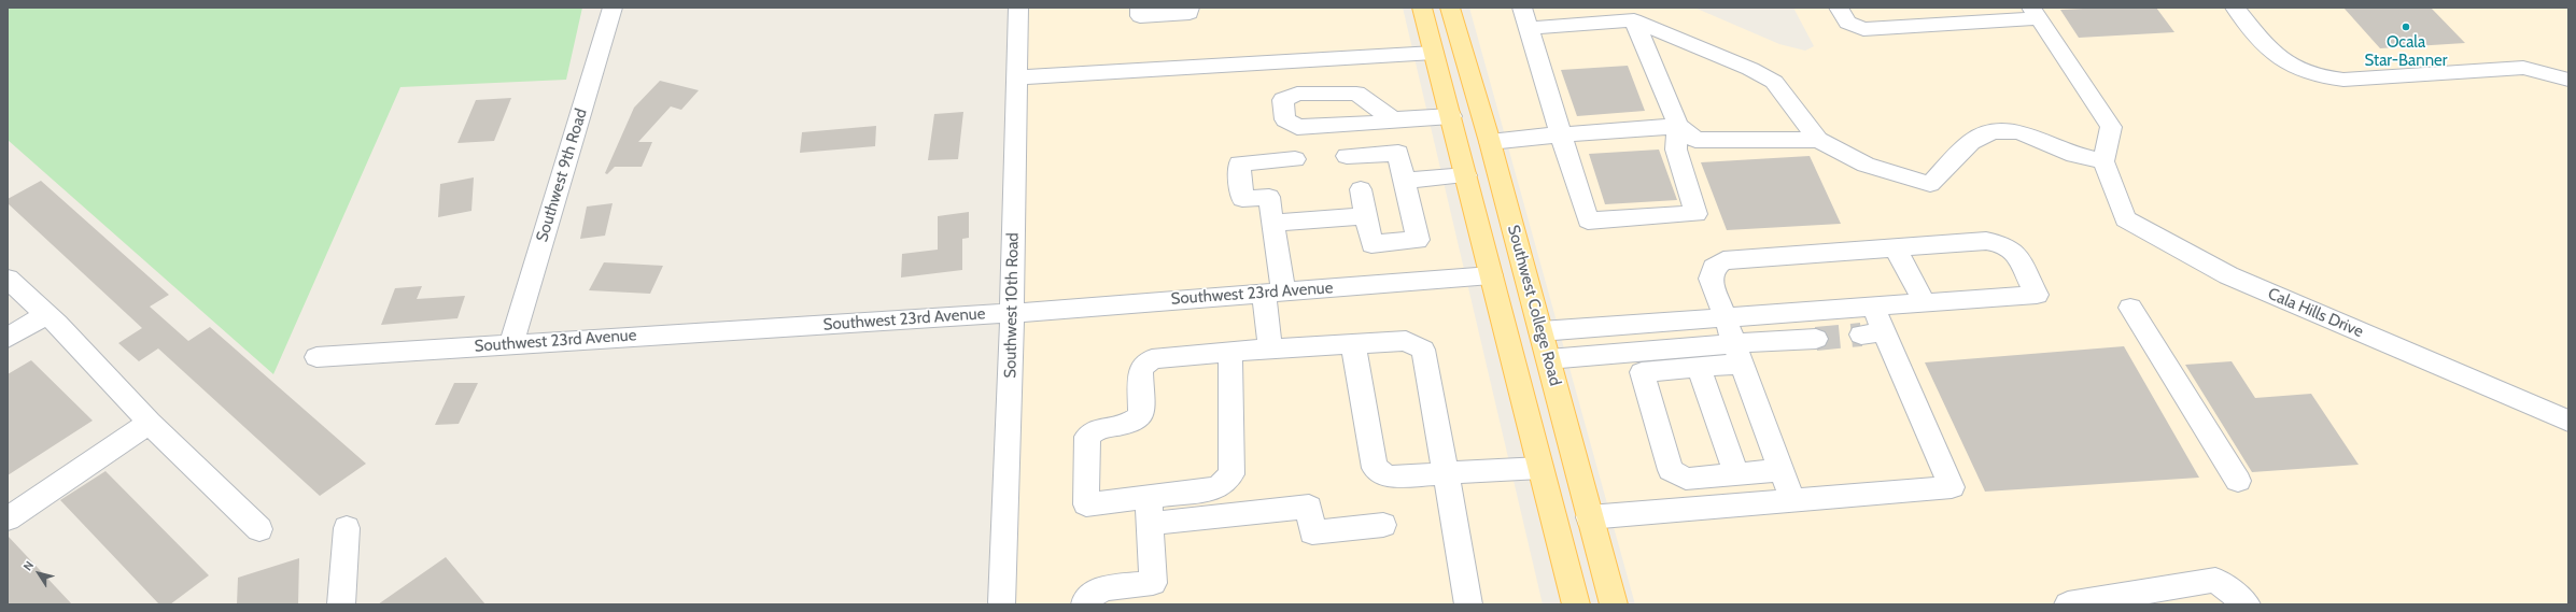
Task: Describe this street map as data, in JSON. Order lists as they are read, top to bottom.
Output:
{
  "streets": {
    "main road": ["Southwest College Road"],
    "street": [
      "Southwest 9th Road",
      "Southwest 23rd Avenue",
      "Southwest 10th Road",
      "Cala Hills Drive"
    ]
  },
  "crossings": [
    ["Southwest 9th Road", "Southwest 23rd Avenue"],
    ["Southwest 23rd Avenue", "Southwest 10th Road"],
    ["Southwest 23rd Avenue", "Southwest College Road"]
  ],
  "places": ["Ocala Star-Banner"],
  "north": "top left"
}
